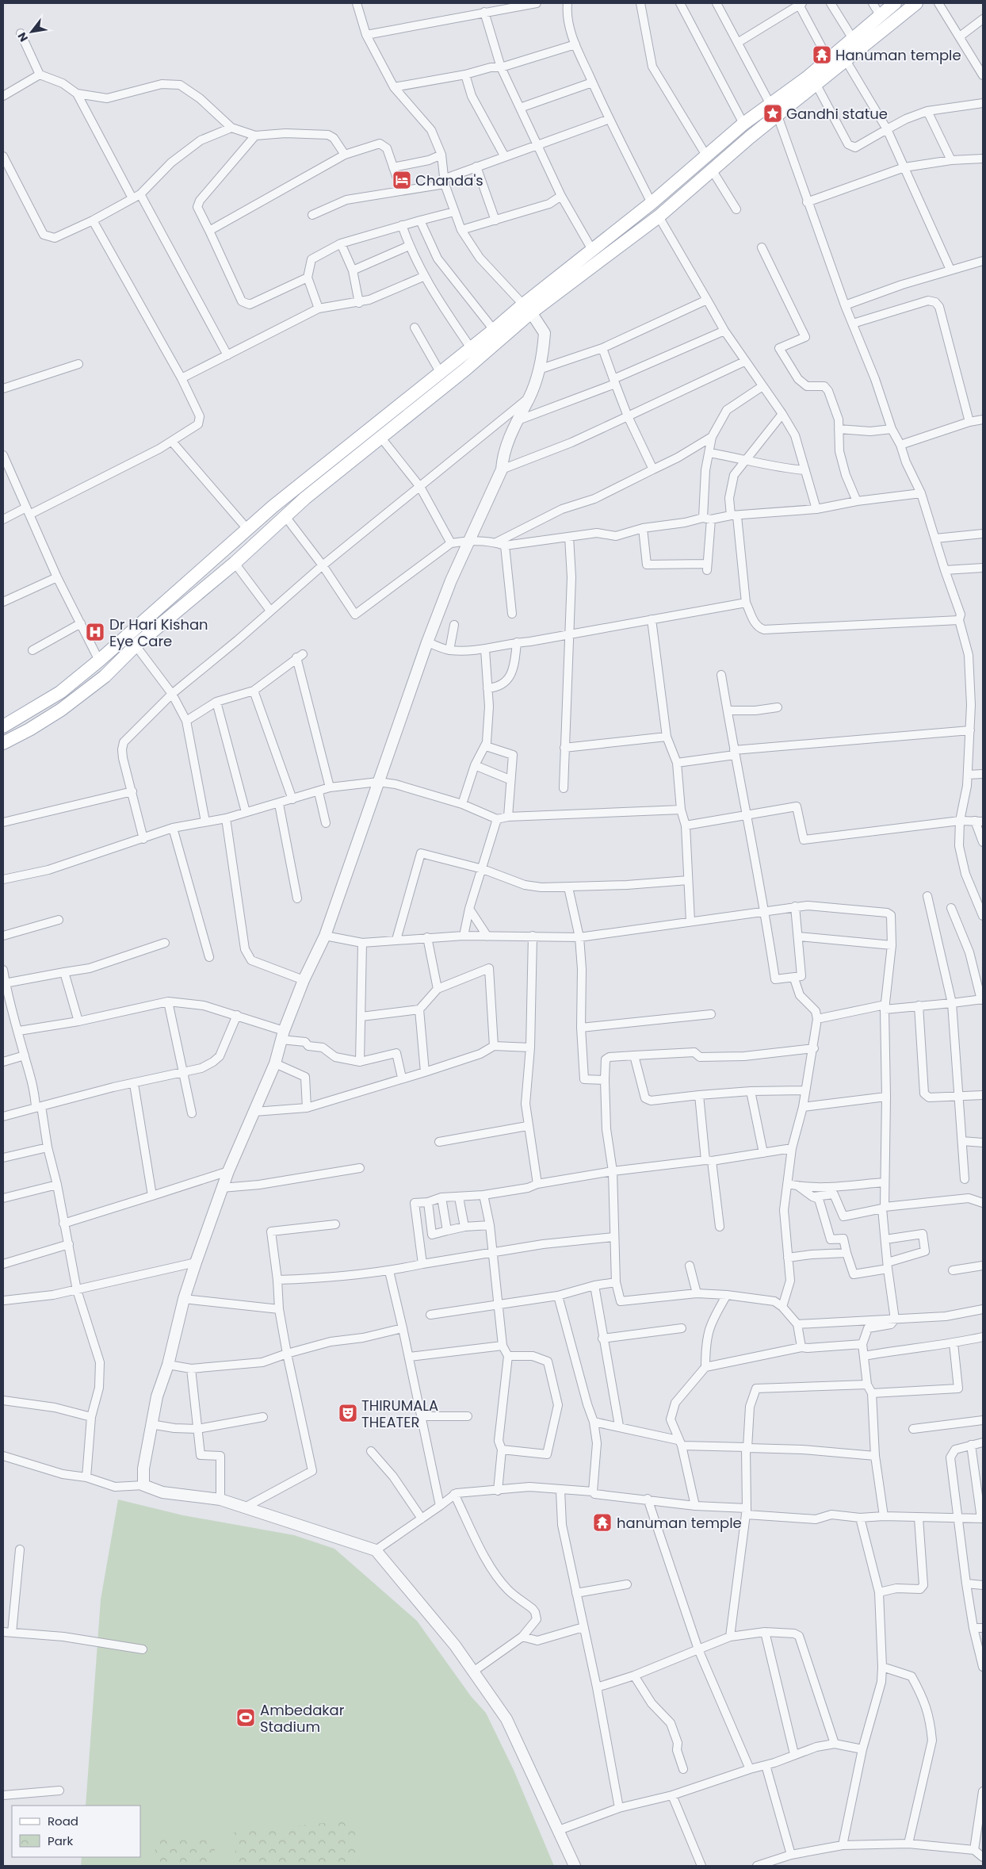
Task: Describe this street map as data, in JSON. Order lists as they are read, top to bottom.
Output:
{
  "places": {
    "temple": ["Hanuman temple", "hanuman temple"],
    "place": ["Gandhi statue"],
    "hotel": ["Chanda's"],
    "hospital": ["Dr Hari Kishan Eye Care"],
    "theatre": ["THIRUMALA THEATER"],
    "sports": ["Ambedakar Stadium"]
  },
  "legend": ["Road", "Park"],
  "north": "bottom left"
}
